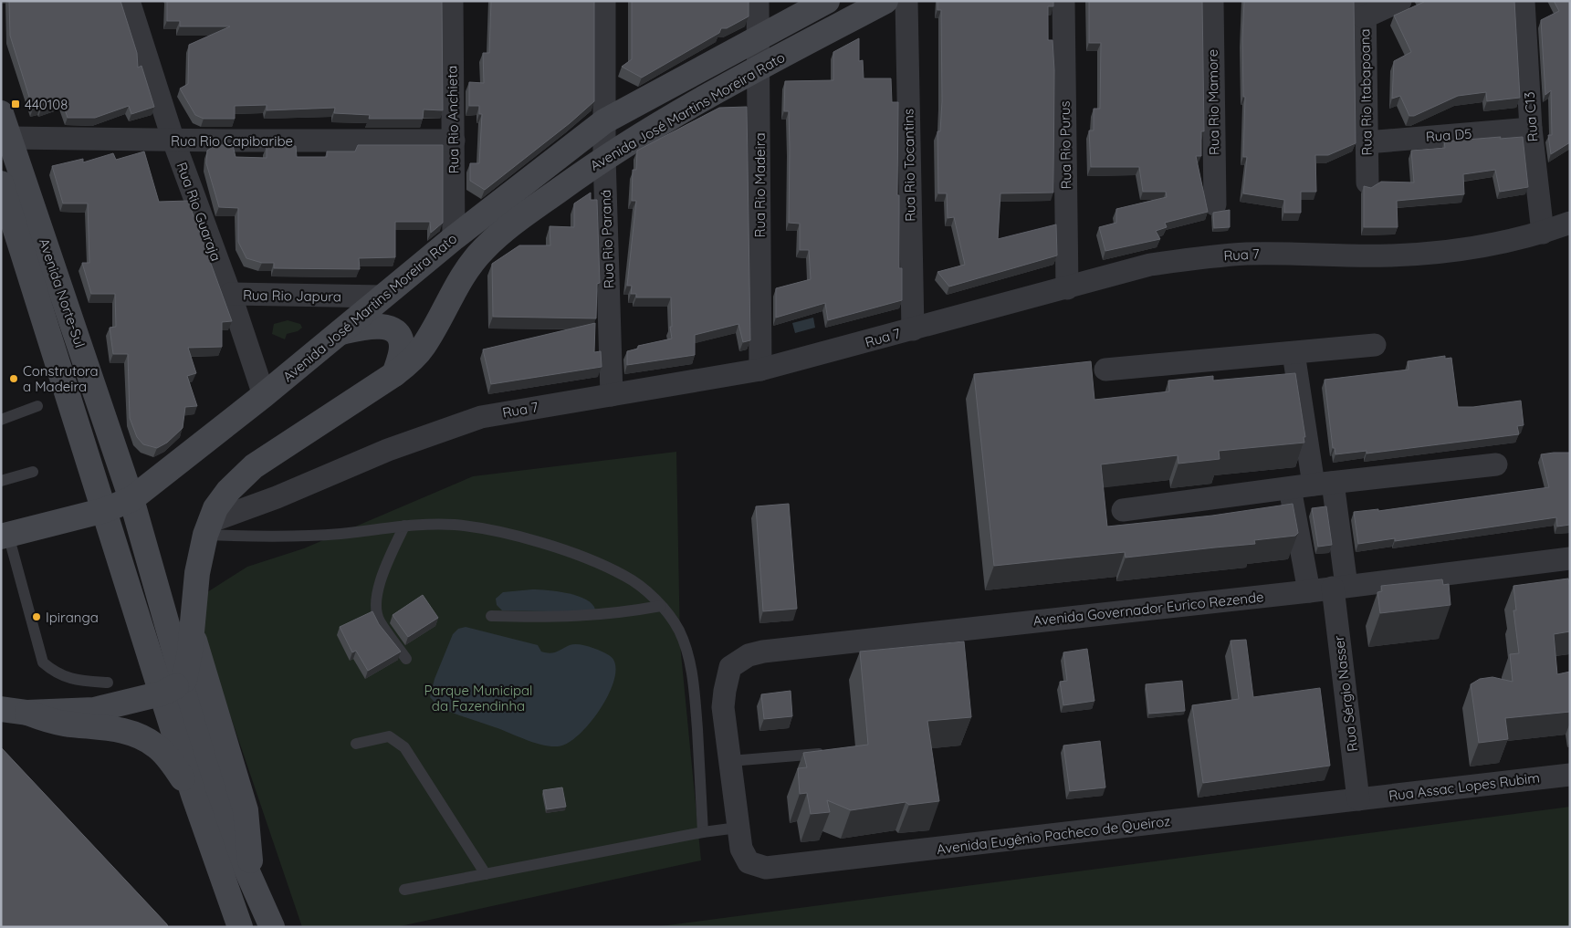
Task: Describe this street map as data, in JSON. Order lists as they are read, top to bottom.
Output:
{
  "streets": {
    "main road": ["Avenida José Martins Moreira Rato", "Avenida Norte-Sul"],
    "street": [
      "Rua Rio Itabapoana",
      "Rua Rio Mamore",
      "Rua C13",
      "Rua Rio Anchieta",
      "Rua D5",
      "Rua Rio Capibaribe",
      "Rua Rio Purus",
      "Rua Rio Tocantins",
      "Rua Rio Madeira",
      "Rua Rio Guaraja",
      "Rua Rio Paraná",
      "Rua 7",
      "Rua Rio Japura",
      "Avenida Governador Eurico Rezende",
      "Rua Sérgio Nasser",
      "Rua Assac Lopes Rubim",
      "Avenida Eugênio Pacheco de Queiroz"
    ]
  },
  "crossings": [
    ["Rua Rio Itabapoana", "Rua D5"],
    ["Avenida José Martins Moreira Rato", "Rua Rio Anchieta"],
    ["Avenida José Martins Moreira Rato", "Rua Rio Madeira"],
    ["Avenida José Martins Moreira Rato", "Rua Rio Guaraja"],
    ["Avenida José Martins Moreira Rato", "Rua Rio Paraná"],
    ["Avenida José Martins Moreira Rato", "Rua 7"],
    ["Avenida José Martins Moreira Rato", "Avenida Norte-Sul"],
    ["Avenida José Martins Moreira Rato", "Rua Rio Japura"],
    ["Rua C13", "Rua D5"],
    ["Rua C13", "Rua 7"],
    ["Rua Rio Anchieta", "Rua Rio Capibaribe"],
    ["Rua Rio Capibaribe", "Rua Rio Guaraja"],
    ["Rua Rio Capibaribe", "Avenida Norte-Sul"],
    ["Rua Rio Purus", "Rua 7"],
    ["Rua Rio Tocantins", "Rua 7"],
    ["Rua Rio Madeira", "Rua 7"],
    ["Rua Rio Guaraja", "Rua Rio Japura"],
    ["Rua Rio Paraná", "Rua 7"],
    ["Avenida Governador Eurico Rezende", "Rua Sérgio Nasser"],
    ["Rua Sérgio Nasser", "Rua Assac Lopes Rubim"],
    ["Rua Sérgio Nasser", "Avenida Eugênio Pacheco de Queiroz"],
    ["Rua Assac Lopes Rubim", "Avenida Eugênio Pacheco de Queiroz"]
  ],
  "parks": ["Parque Municipal da Fazendinha"],
  "places": {
    "transit": ["440108"],
    "other": ["Construtora a Madeira", "Ipiranga"]
  }
}
